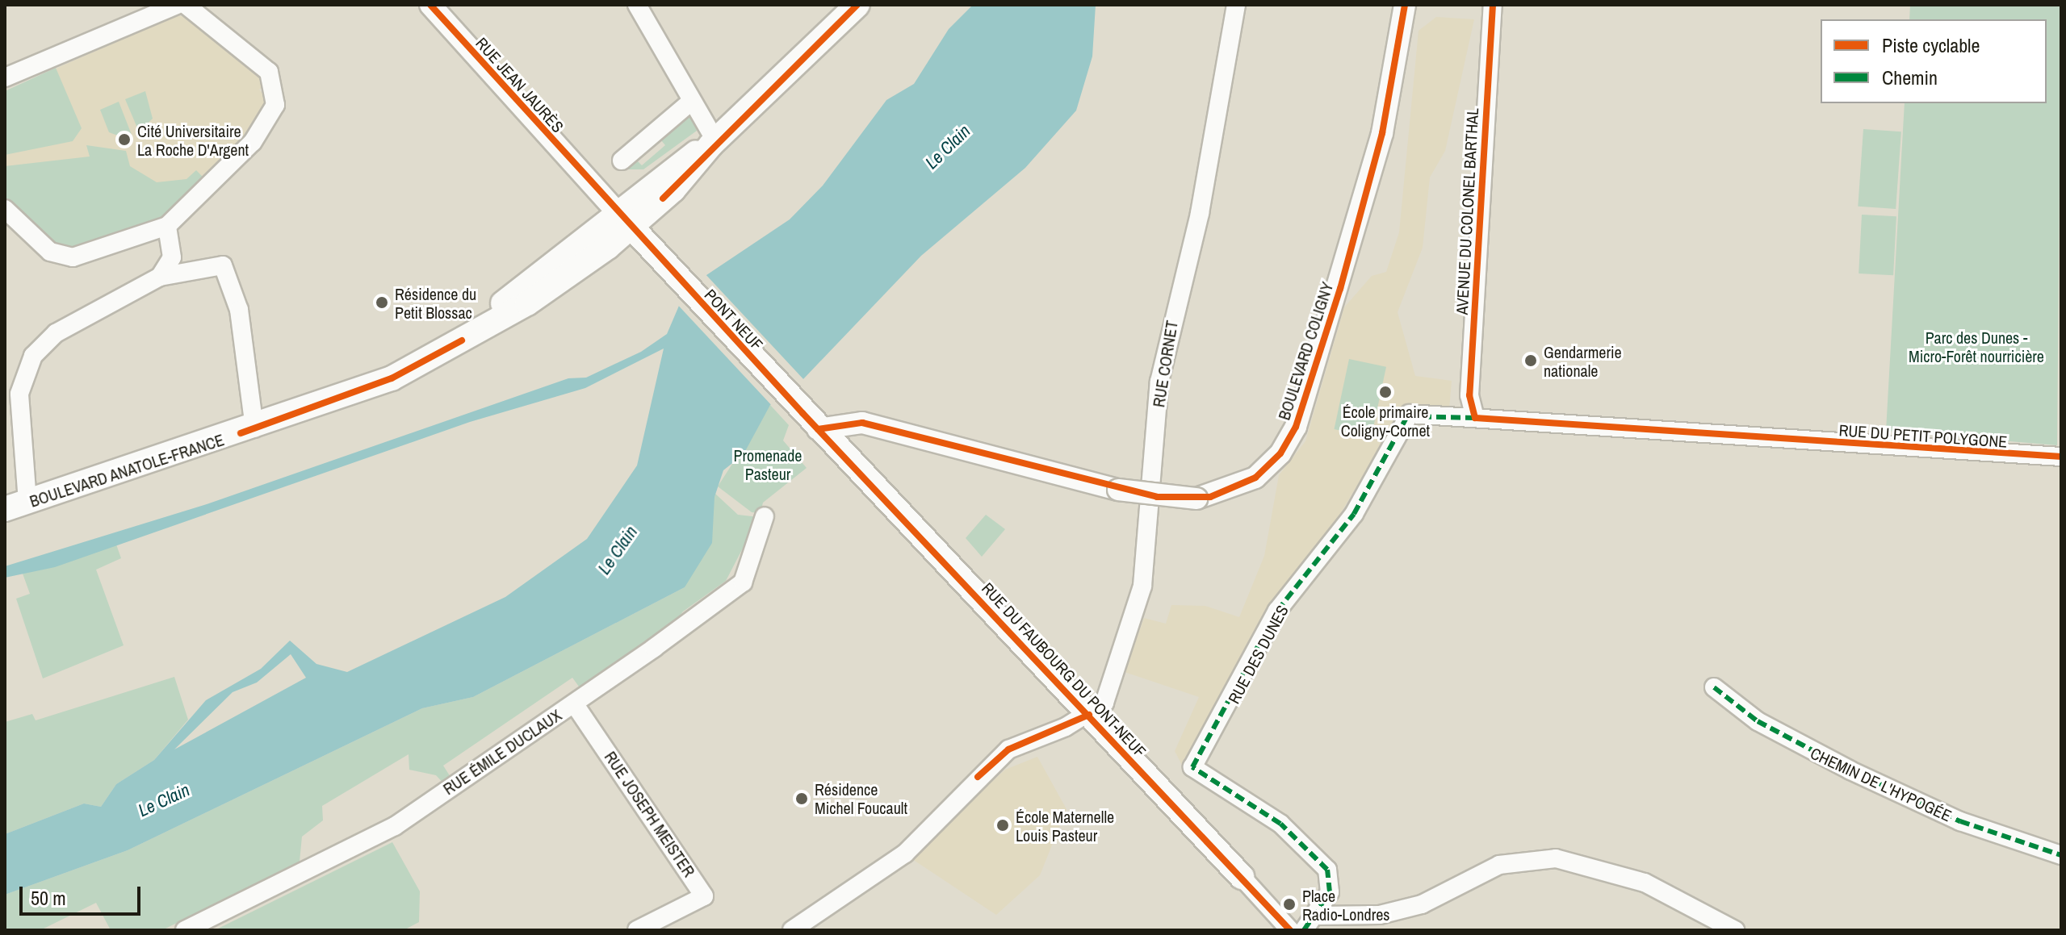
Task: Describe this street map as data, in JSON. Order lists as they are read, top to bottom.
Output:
{
  "streets": {
    "main road": ["PONT NEUF", "BOULEVARD ANATOLE-FRANCE", "RUE DU FAUBOURG DU PONT-NEUF"],
    "street": [
      "RUE JEAN JAURÈS",
      "AVENUE DU COLONEL BARTHAL",
      "BOULEVARD COLIGNY",
      "RUE CORNET",
      "RUE DU PETIT POLYGONE",
      "RUE DES DUNES",
      "RUE ÉMILE DUCLAUX",
      "CHEMIN DE L'HYPOGÉE",
      "RUE JOSEPH MEISTER"
    ]
  },
  "crossings": [
    ["RUE JEAN JAURÈS", "PONT NEUF"],
    ["RUE JEAN JAURÈS", "BOULEVARD ANATOLE-FRANCE"],
    ["AVENUE DU COLONEL BARTHAL", "RUE DU PETIT POLYGONE"],
    ["AVENUE DU COLONEL BARTHAL", "RUE DES DUNES"],
    ["PONT NEUF", "BOULEVARD COLIGNY"],
    ["PONT NEUF", "BOULEVARD ANATOLE-FRANCE"],
    ["PONT NEUF", "RUE DU FAUBOURG DU PONT-NEUF"],
    ["BOULEVARD COLIGNY", "RUE DU FAUBOURG DU PONT-NEUF"],
    ["RUE CORNET", "RUE DU FAUBOURG DU PONT-NEUF"],
    ["RUE DU PETIT POLYGONE", "RUE DES DUNES"],
    ["RUE ÉMILE DUCLAUX", "RUE JOSEPH MEISTER"]
  ],
  "water": ["Le Clain"],
  "parks": ["Parc des Dunes - Micro-Forêt nourricière", "Promenade Pasteur"],
  "places": [
    "Cité Universitaire La Roche D'Argent",
    "Résidence du Petit Blossac",
    "Gendarmerie nationale",
    "École primaire Coligny-Cornet",
    "Résidence Michel Foucault",
    "École Maternelle Louis Pasteur",
    "Place Radio-Londres"
  ],
  "legend": ["Piste cyclable", "Chemin"],
  "scale_bar": "50 m"
}
